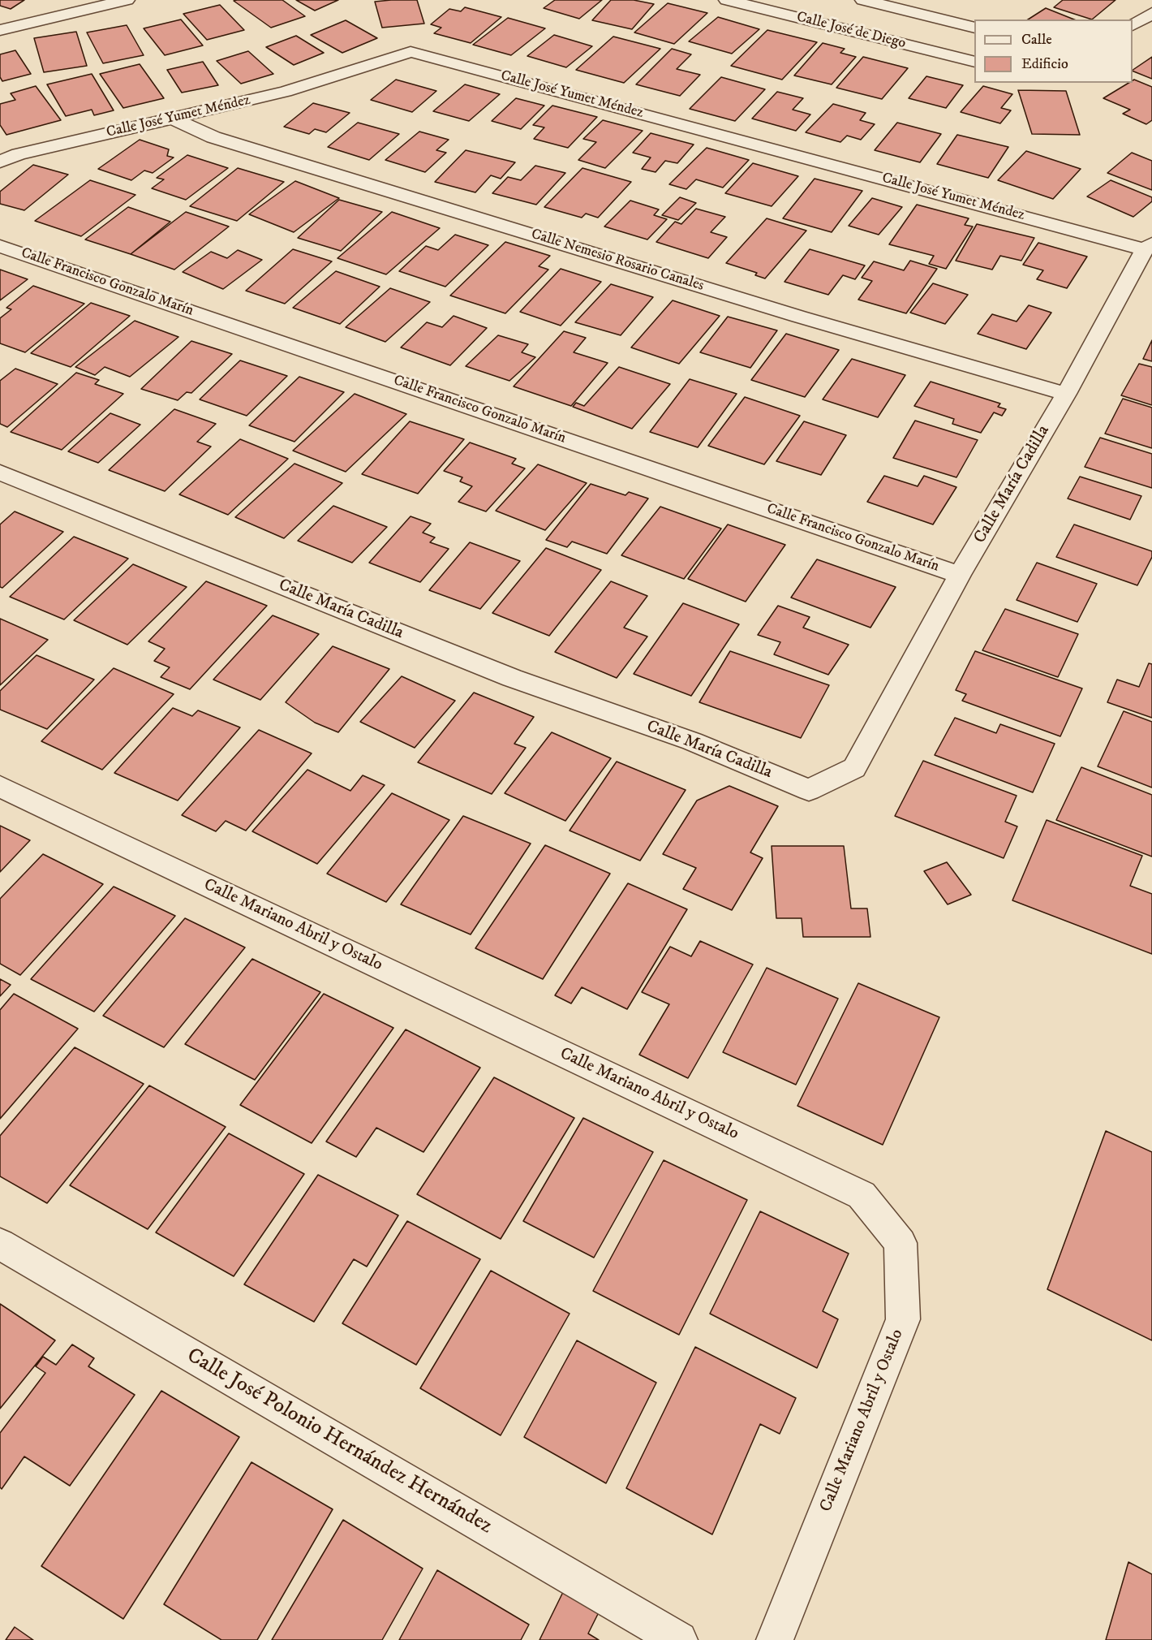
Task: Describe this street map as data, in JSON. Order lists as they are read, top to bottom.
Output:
{
  "streets": {
    "street": [
      "Calle José de Diego",
      "Calle José Yumet Méndez",
      "Calle Nemesio Rosario Canales",
      "Calle Francisco Gonzalo Marín",
      "Calle María Cadilla",
      "Calle Mariano Abril y Ostalo",
      "Calle José Polonio Hernández Hernández"
    ]
  },
  "crossings": [
    ["Calle José Yumet Méndez", "Calle Nemesio Rosario Canales"],
    ["Calle José Yumet Méndez", "Calle María Cadilla"],
    ["Calle Nemesio Rosario Canales", "Calle María Cadilla"],
    ["Calle Francisco Gonzalo Marín", "Calle María Cadilla"]
  ],
  "legend": ["Calle", "Edificio"]
}
